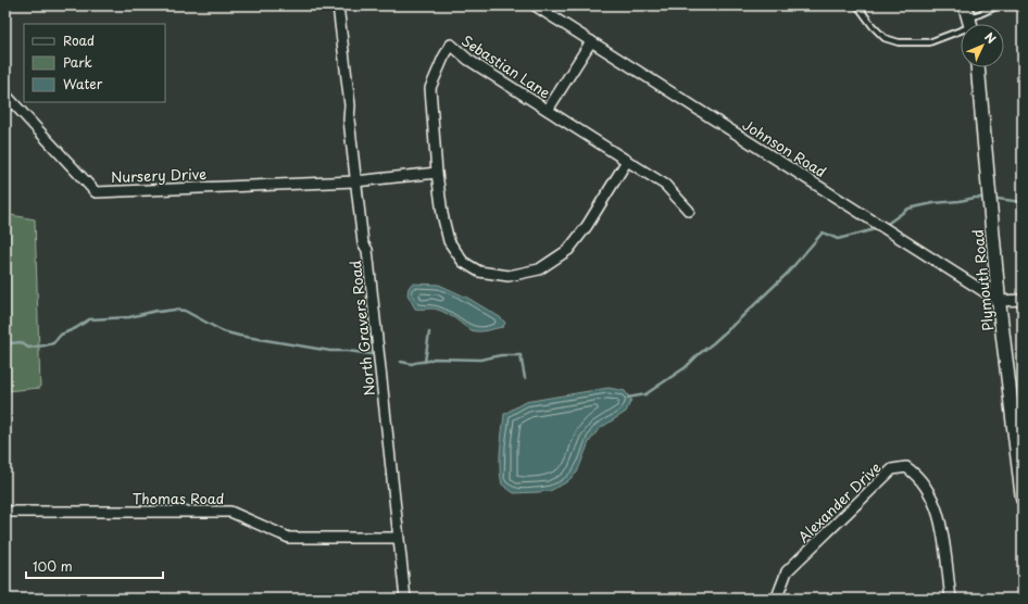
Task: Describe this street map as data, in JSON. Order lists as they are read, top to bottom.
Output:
{
  "streets": {
    "main road": ["Plymouth Road"],
    "street": [
      "Sebastian Lane",
      "Johnson Road",
      "Nursery Drive",
      "North Gravers Road",
      "Thomas Road",
      "Alexander Drive"
    ]
  },
  "crossings": [
    ["Sebastian Lane", "Johnson Road"],
    ["Johnson Road", "Plymouth Road"],
    ["Nursery Drive", "North Gravers Road"],
    ["North Gravers Road", "Thomas Road"]
  ],
  "legend": ["Road", "Park", "Water"],
  "scale_bar": "100 m",
  "north": "top right"
}
